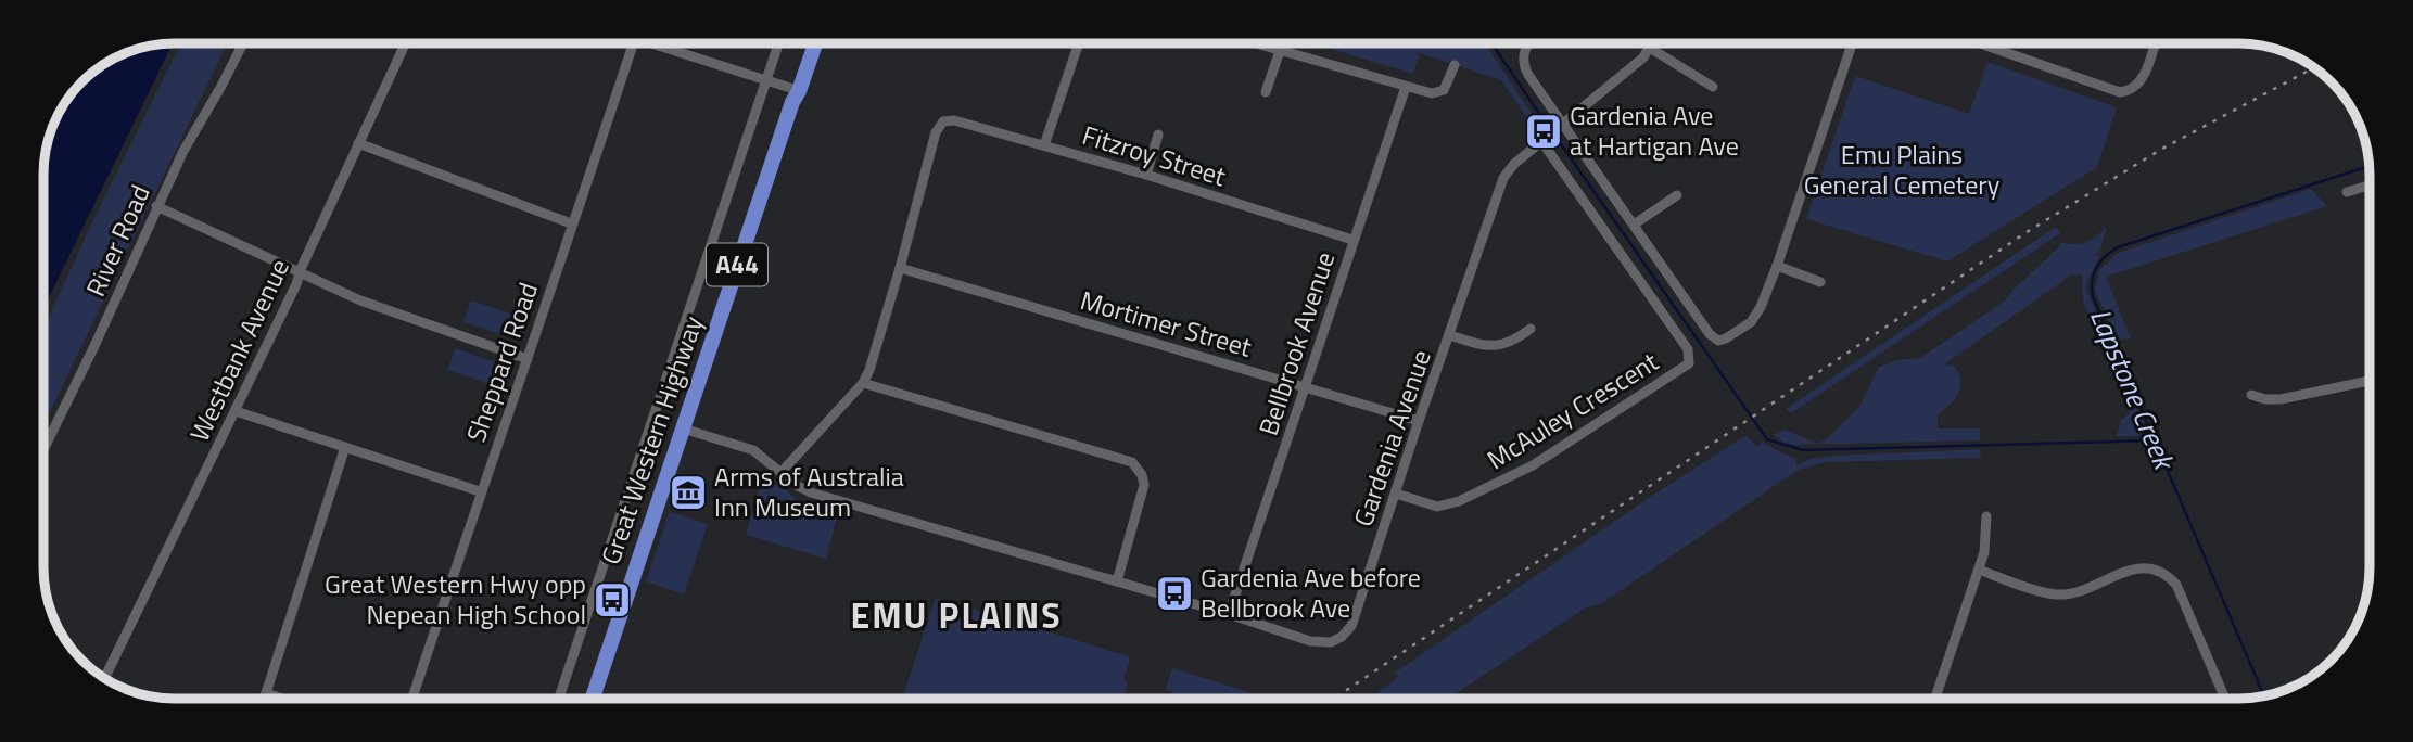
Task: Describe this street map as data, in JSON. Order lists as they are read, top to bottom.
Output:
{
  "streets": {
    "highway": ["A44", "Great Western Highway"],
    "street": [
      "Fitzroy Street",
      "River Road",
      "Mortimer Street",
      "Bellbrook Avenue",
      "Westbank Avenue",
      "Sheppard Road",
      "McAuley Crescent",
      "Gardenia Avenue"
    ]
  },
  "crossings": [
    ["Fitzroy Street", "Mortimer Street"],
    ["Fitzroy Street", "Bellbrook Avenue"],
    ["Mortimer Street", "Bellbrook Avenue"],
    ["Mortimer Street", "Gardenia Avenue"],
    ["Bellbrook Avenue", "Gardenia Avenue"],
    ["McAuley Crescent", "Gardenia Avenue"],
    ["Gardenia Avenue", "Great Western Highway"]
  ],
  "districts": ["EMU PLAINS"],
  "water": ["Lapstone Creek"],
  "parks": ["Emu Plains General Cemetery"],
  "places": {
    "bus stop": ["Gardenia Ave at Hartigan Ave", "Gardenia Ave before Bellbrook Ave", "Great Western Hwy opp Nepean High School"],
    "museum": ["Arms of Australia Inn Museum"]
  }
}
